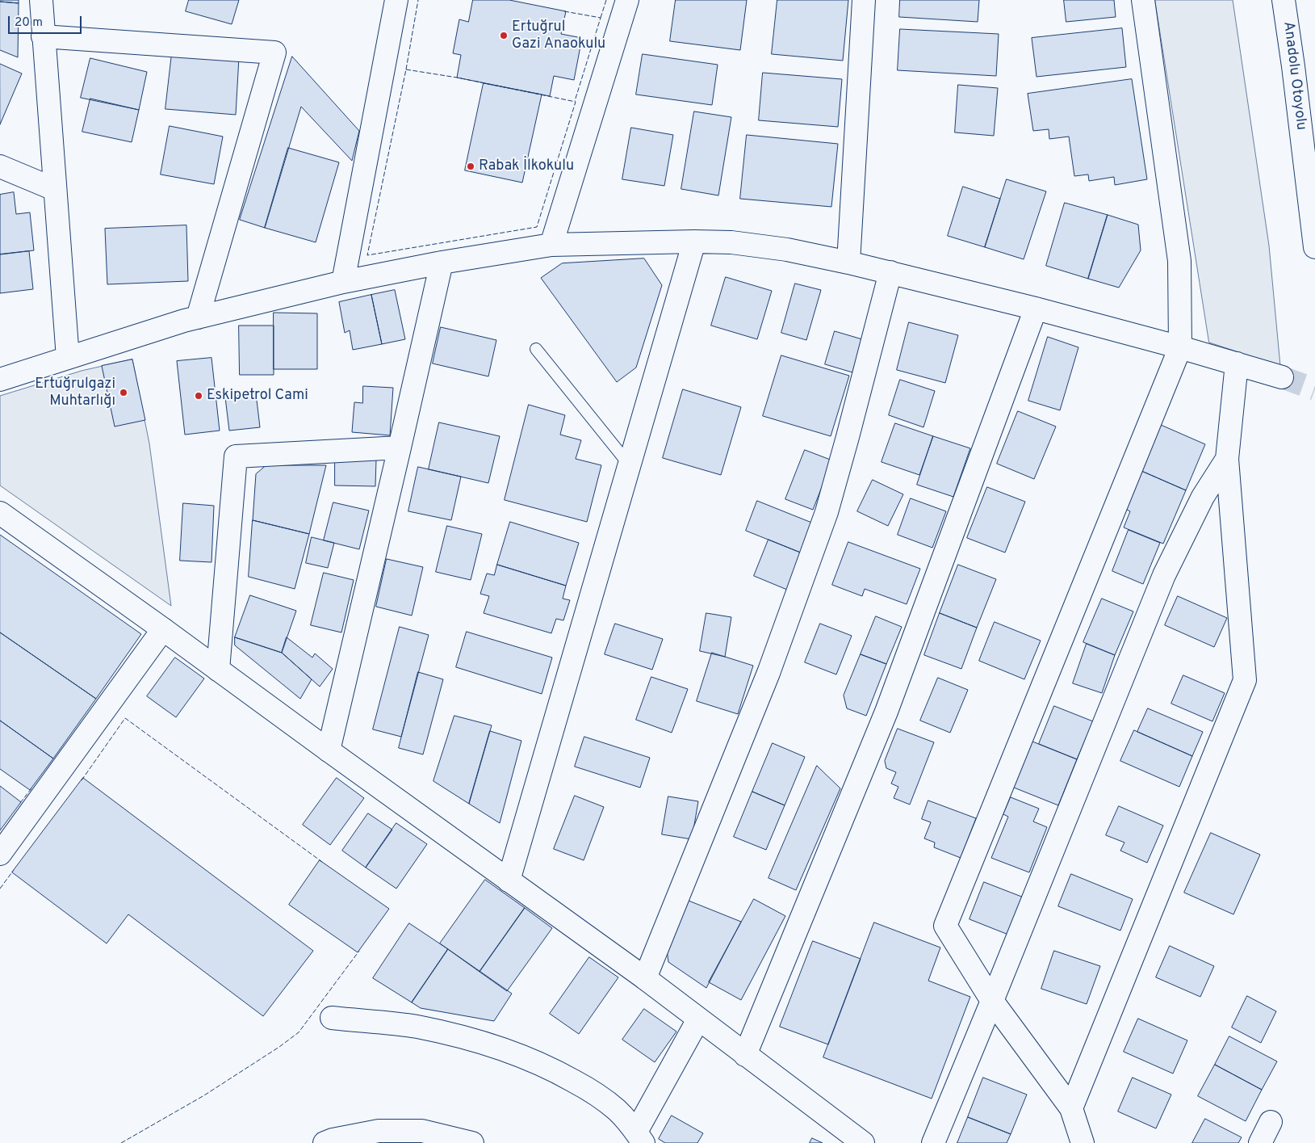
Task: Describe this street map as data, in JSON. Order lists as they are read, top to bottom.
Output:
{
  "streets": {
    "main road": ["Anadolu Otoyolu"]
  },
  "places": [
    "Ertuğrul Gazi Anaokulu",
    "Rabak İlkokulu",
    "Ertuğrulgazi Muhtarlığı",
    "Eskipetrol Cami"
  ],
  "scale_bar": "20 m"
}
